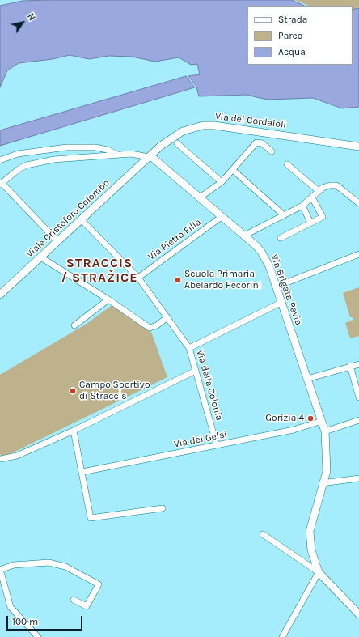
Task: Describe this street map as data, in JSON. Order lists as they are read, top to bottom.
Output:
{
  "streets": {
    "street": [
      "Via dei Cordaioli",
      "Viale Cristoforo Colombo",
      "Via Pietro Filla",
      "Via Brigata Pavia",
      "Via della Colonia",
      "Via dei Gelsi"
    ]
  },
  "crossings": [
    ["Via dei Cordaioli", "Viale Cristoforo Colombo"],
    ["Via dei Cordaioli", "Via Brigata Pavia"],
    ["Viale Cristoforo Colombo", "Via Brigata Pavia"],
    ["Viale Cristoforo Colombo", "Via della Colonia"],
    ["Via Pietro Filla", "Via Brigata Pavia"],
    ["Via Pietro Filla", "Via della Colonia"],
    ["Via Brigata Pavia", "Via dei Gelsi"],
    ["Via della Colonia", "Via dei Gelsi"]
  ],
  "districts": ["STRACCIS / STRAŽICE"],
  "places": ["Scuola Primaria Abelardo Pecorini", "Campo Sportivo di Straccis", "Gorizia 4"],
  "legend": ["Strada", "Parco", "Acqua"],
  "scale_bar": "100 m",
  "north": "top right"
}
